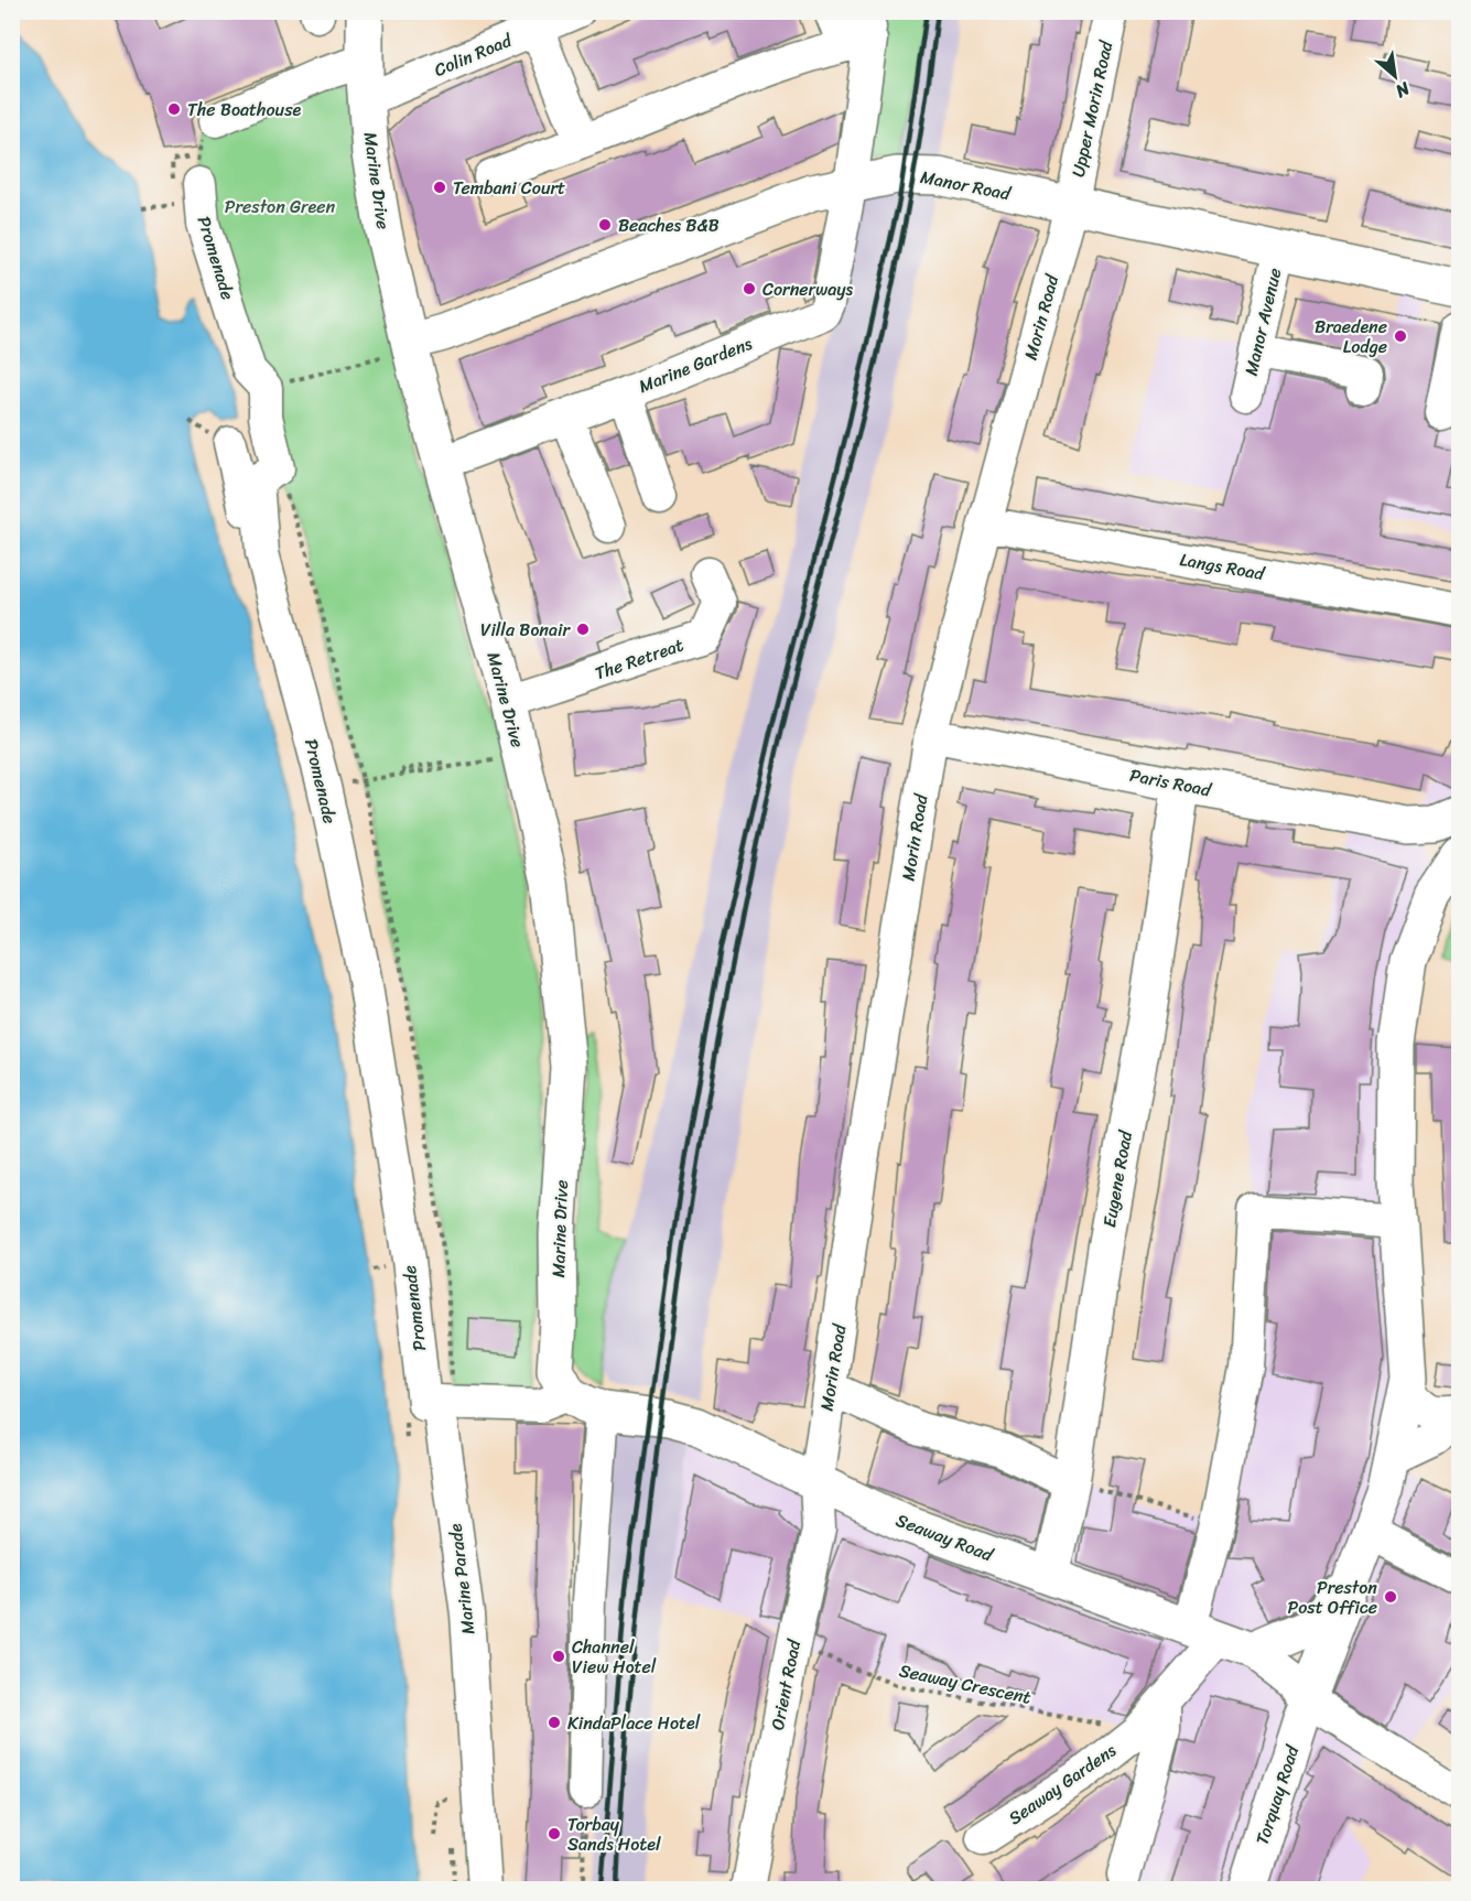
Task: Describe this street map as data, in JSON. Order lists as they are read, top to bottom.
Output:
{
  "streets": {
    "main road": [
      "Marine Drive",
      "Manor Road",
      "Paris Road",
      "Eugene Road",
      "Seaway Road",
      "Torquay Road"
    ],
    "street": [
      "Colin Road",
      "Upper Morin Road",
      "Promenade",
      "Morin Road",
      "Manor Avenue",
      "Marine Gardens",
      "Langs Road",
      "The Retreat",
      "Marine Parade",
      "Orient Road",
      "Seaway Gardens"
    ],
    "path": ["Seaway Crescent"]
  },
  "crossings": [
    ["Colin Road", "Marine Drive"],
    ["Upper Morin Road", "Manor Road"],
    ["Upper Morin Road", "Morin Road"],
    ["Marine Drive", "Manor Road"],
    ["Marine Drive", "Marine Gardens"],
    ["Marine Drive", "The Retreat"],
    ["Marine Drive", "Seaway Road"],
    ["Marine Drive", "Marine Parade"],
    ["Manor Road", "Morin Road"],
    ["Manor Road", "Manor Avenue"],
    ["Manor Road", "Marine Gardens"],
    ["Morin Road", "Langs Road"],
    ["Morin Road", "Paris Road"],
    ["Morin Road", "Seaway Road"],
    ["Morin Road", "Orient Road"],
    ["Paris Road", "Eugene Road"],
    ["Eugene Road", "Seaway Road"],
    ["Seaway Road", "Marine Parade"],
    ["Seaway Road", "Orient Road"],
    ["Seaway Road", "Seaway Gardens"],
    ["Seaway Road", "Torquay Road"],
    ["Seaway Crescent", "Orient Road"],
    ["Seaway Crescent", "Seaway Gardens"]
  ],
  "parks": ["Preston Green"],
  "places": [
    "The Boathouse",
    "Tembani Court",
    "Beaches B&B",
    "Cornerways",
    "Braedene Lodge",
    "Villa Bonair",
    "Preston Post Office",
    "Channel View Hotel",
    "KindaPlace Hotel",
    "Torbay Sands Hotel"
  ],
  "north": "bottom right"
}
